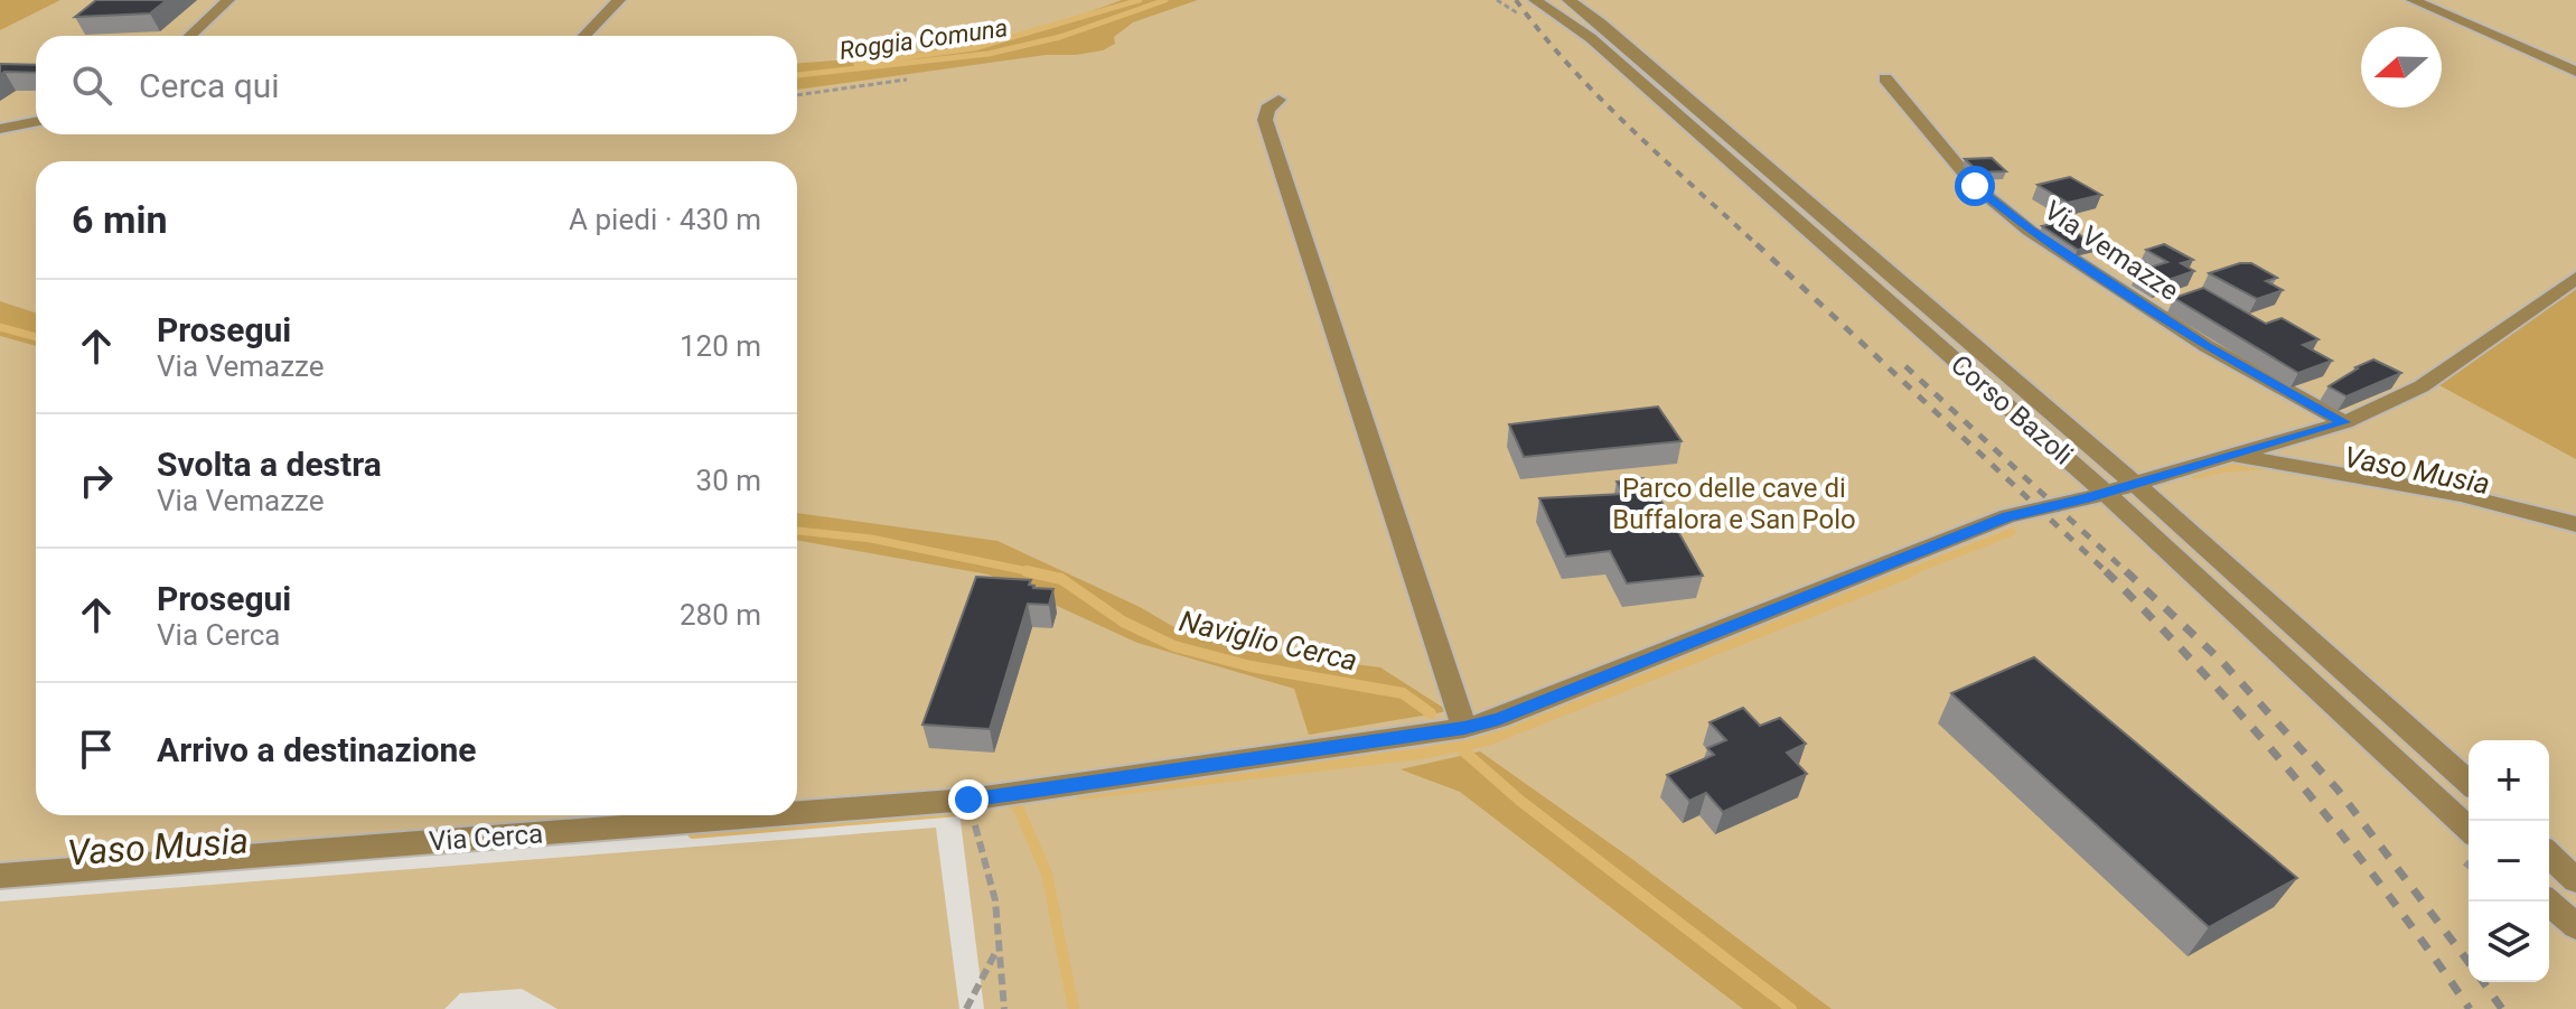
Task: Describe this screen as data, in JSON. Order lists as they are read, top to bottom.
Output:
{
  "streets": {
    "street": ["Via Vemazze", "Corso Bazoli", "Via Cerca"]
  },
  "crossings": [
    ["Corso Bazoli", "Via Cerca"]
  ],
  "water": ["Roggia Comuna", "Vaso Musia", "Naviglio Cerca"],
  "parks": ["Parco delle cave di Buffalora e San Polo"],
  "north": "left",
  "page": {
    "search": "Cerca qui",
    "heading": ["6 min", "A piedi · 430 m"],
    "list": [
      ["Prosegui", "Via Vemazze", "120 m"],
      ["Svolta a destra", "Via Vemazze", "30 m"],
      ["Prosegui", "Via Cerca", "280 m"],
      "Arrivo a destinazione"
    ],
    "map_buttons": ["+", "−"]
  }
}
